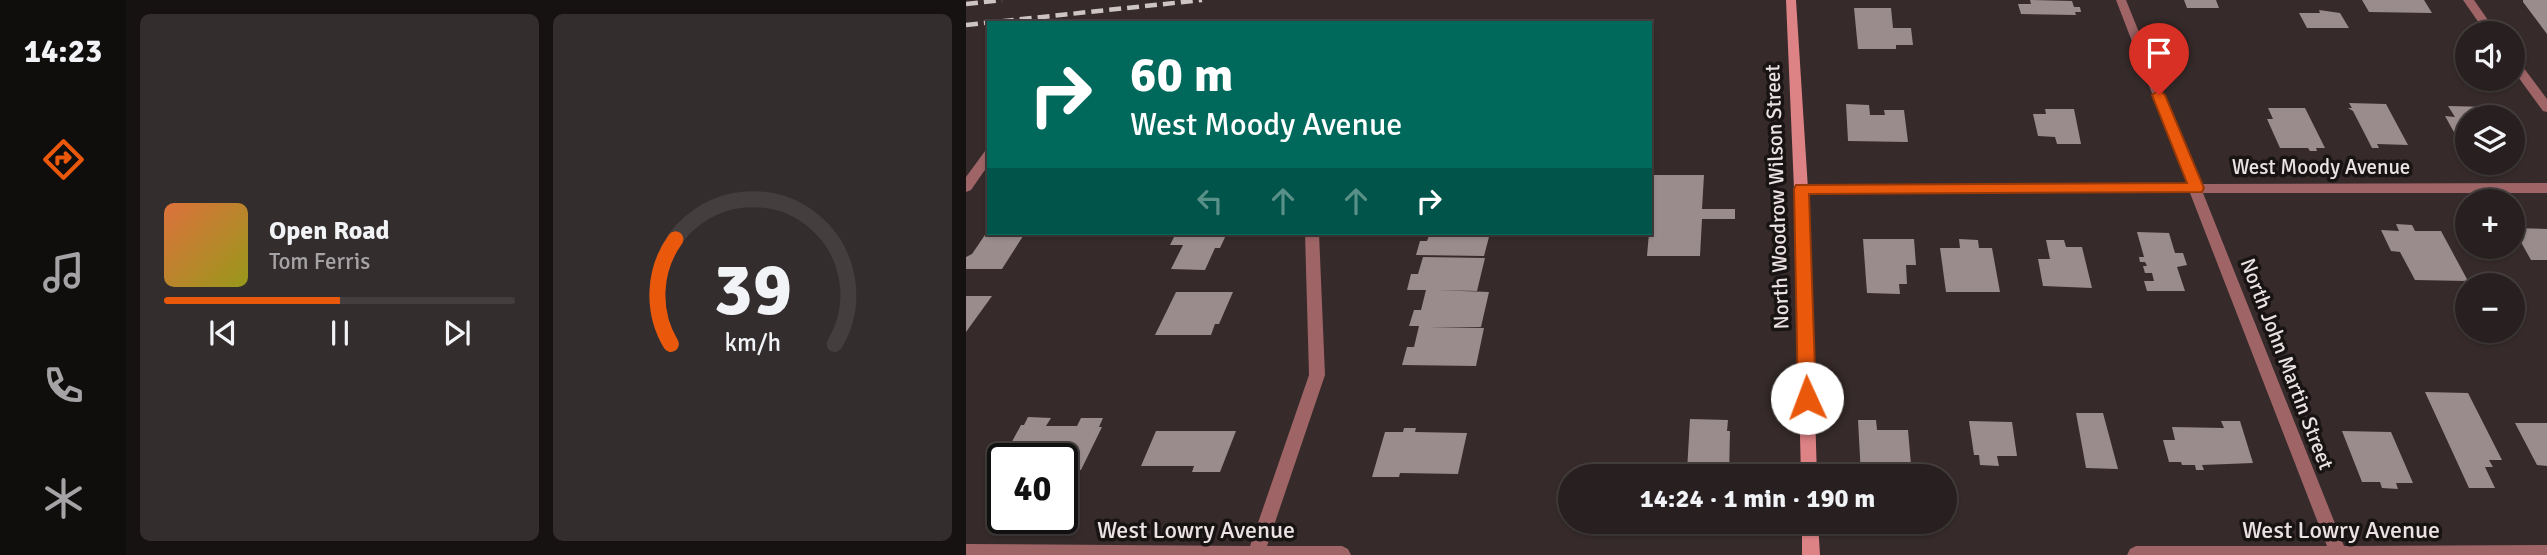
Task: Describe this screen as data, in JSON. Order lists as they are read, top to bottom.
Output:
{
  "streets": {
    "street": [
      "West Moody Avenue",
      "North Woodrow Wilson Street",
      "North John Martin Street",
      "West Lowry Avenue"
    ]
  },
  "crossings": [
    ["West Moody Avenue", "North Woodrow Wilson Street"],
    ["West Moody Avenue", "North John Martin Street"],
    ["North John Martin Street", "West Lowry Avenue"]
  ],
  "page": {
    "tabs": "14:23",
    "map_buttons": ["+", "−"],
    "turn": ["60 m", "West Moody Avenue"],
    "song": ["Open Road", "Tom Ferris"],
    "limit": "40",
    "trip": "14:24 · 1 min · 190 m",
    "gauge": ["39", "km/h"]
  }
}
